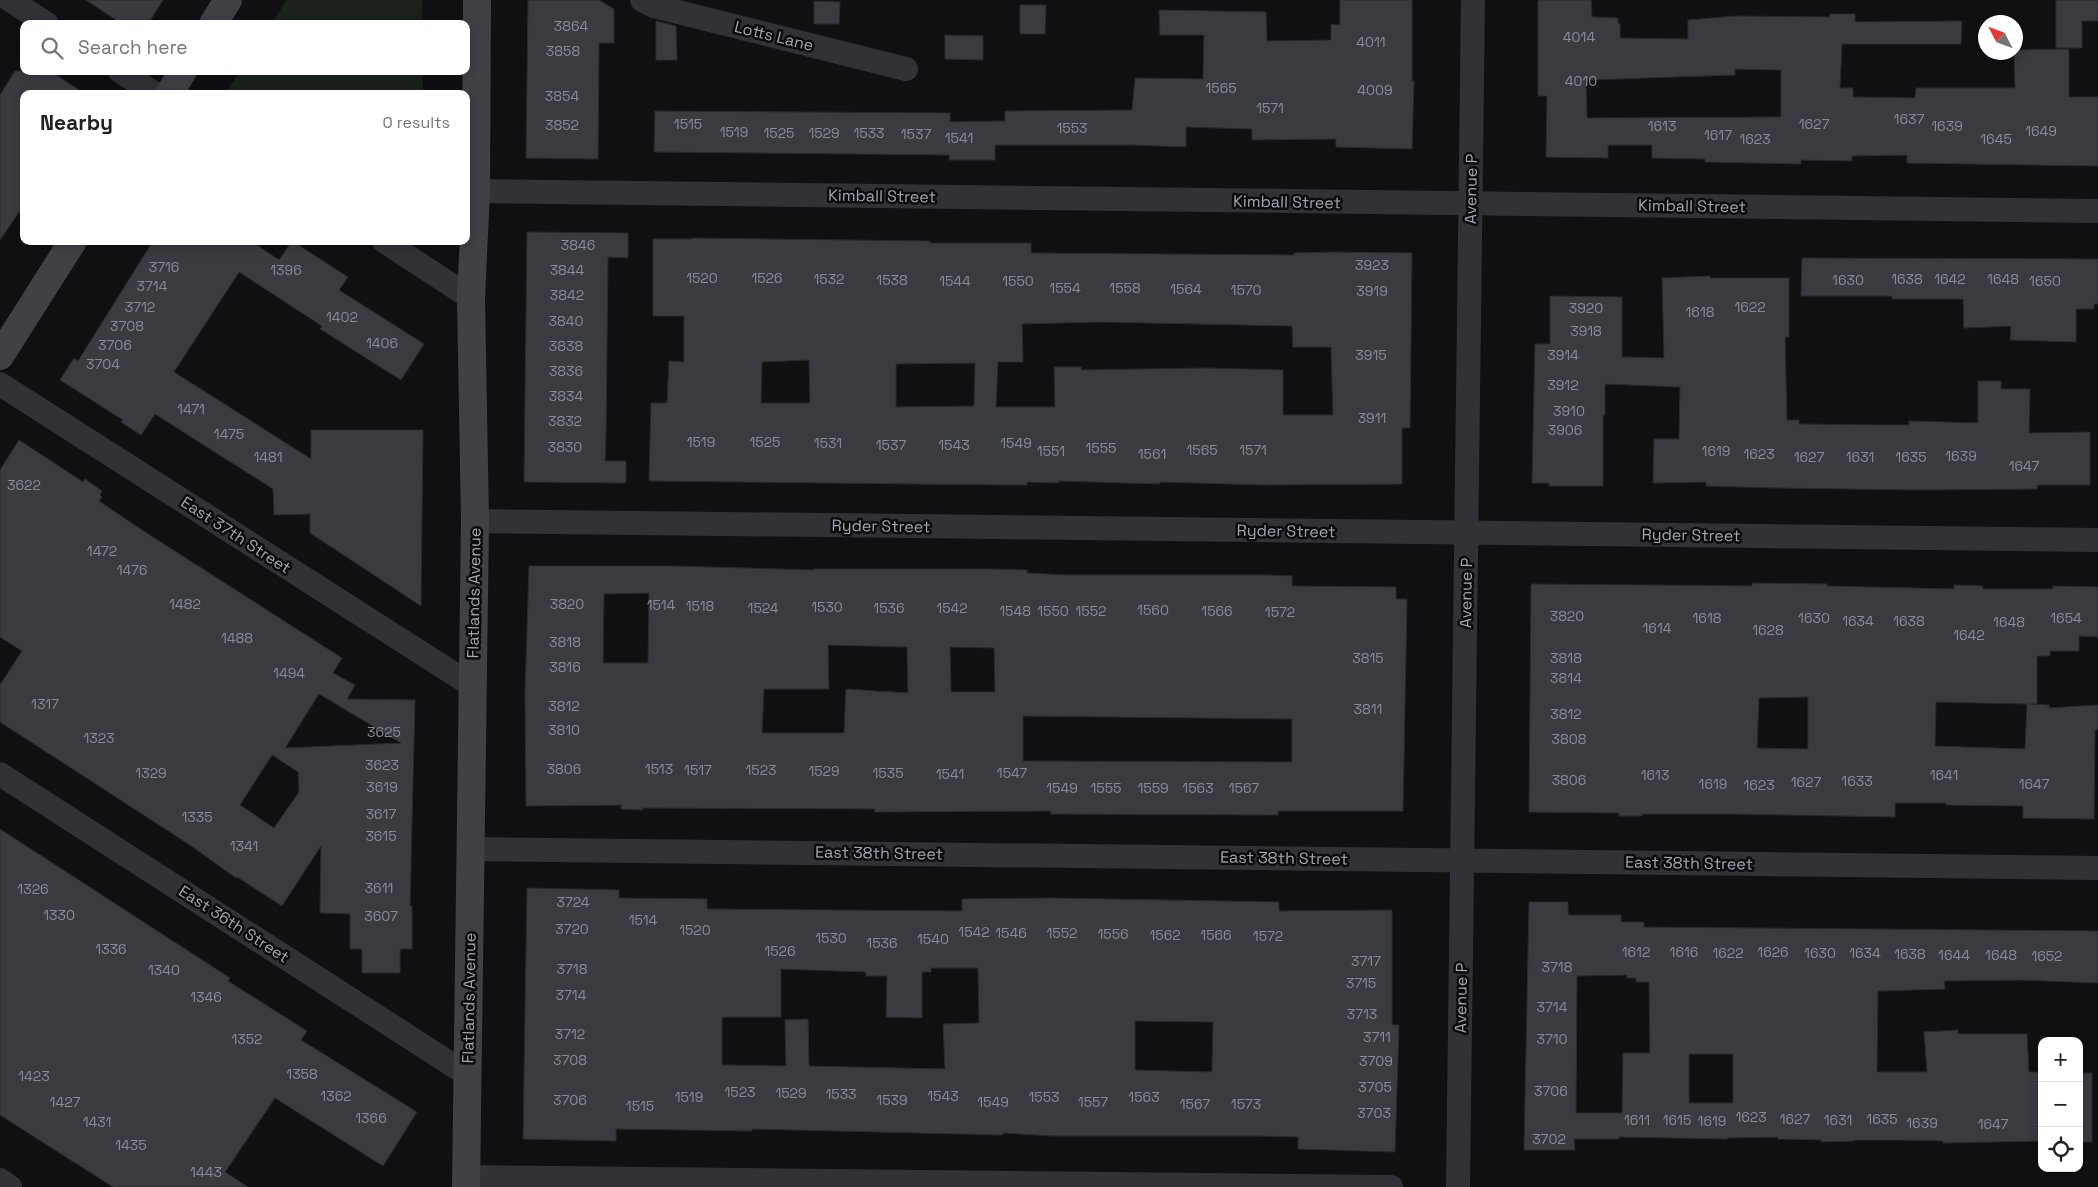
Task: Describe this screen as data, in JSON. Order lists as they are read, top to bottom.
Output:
{
  "streets": {
    "main road": ["Flatlands Avenue"],
    "street": [
      "Lotts Lane",
      "Avenue P",
      "Kimball Street",
      "Ryder Street",
      "East 37th Street",
      "East 38th Street",
      "East 36th Street"
    ]
  },
  "crossings": [
    ["Avenue P", "Kimball Street"],
    ["Avenue P", "Ryder Street"],
    ["Avenue P", "East 38th Street"],
    ["Kimball Street", "Flatlands Avenue"],
    ["Ryder Street", "Flatlands Avenue"],
    ["East 37th Street", "Flatlands Avenue"],
    ["Flatlands Avenue", "East 38th Street"],
    ["Flatlands Avenue", "East 36th Street"]
  ],
  "house_numbers": [
    "3864",
    "4014",
    "4011",
    "3858",
    "4010",
    "1565",
    "4009",
    "3854",
    "1571",
    "1637",
    "1515",
    "1627",
    "3852",
    "1613",
    "1639",
    "1553",
    "1649",
    "1519",
    "1525",
    "1529",
    "1533",
    "1537",
    "1617",
    "1541",
    "1623",
    "1645",
    "3846",
    "3923",
    "3716",
    "1396",
    "3844",
    "1520",
    "1526",
    "1532",
    "1638",
    "1642",
    "1648",
    "1538",
    "1630",
    "1544",
    "1550",
    "1650",
    "3714",
    "1554",
    "1558",
    "1564",
    "1570",
    "3919",
    "3842",
    "3712",
    "1622",
    "3920",
    "1618",
    "1402",
    "3840",
    "3708",
    "3918",
    "1406",
    "3706",
    "3838",
    "3915",
    "3914",
    "3704",
    "3836",
    "3912",
    "3834",
    "1471",
    "3910",
    "3911",
    "3832",
    "3906",
    "1475",
    "1519",
    "1525",
    "1531",
    "1549",
    "1537",
    "1543",
    "3830",
    "1555",
    "1565",
    "1571",
    "1551",
    "1619",
    "1561",
    "1623",
    "1639",
    "1481",
    "1627",
    "1631",
    "1635",
    "1647",
    "3622",
    "1472",
    "1476",
    "1482",
    "3820",
    "1514",
    "1518",
    "1530",
    "1524",
    "1536",
    "1542",
    "1560",
    "1548",
    "1550",
    "1552",
    "1566",
    "1572",
    "3820",
    "1618",
    "1630",
    "1654",
    "1634",
    "1638",
    "1648",
    "1614",
    "1628",
    "1642",
    "1488",
    "3818",
    "3815",
    "3818",
    "3816",
    "1494",
    "3814",
    "1317",
    "3812",
    "3811",
    "3812",
    "3810",
    "3625",
    "1323",
    "3808",
    "3623",
    "3806",
    "1513",
    "1517",
    "1523",
    "1529",
    "1329",
    "1535",
    "1547",
    "1541",
    "1613",
    "1641",
    "3806",
    "1633",
    "1627",
    "1619",
    "1647",
    "1623",
    "3619",
    "1549",
    "1555",
    "1559",
    "1563",
    "1567",
    "3617",
    "1335",
    "3615",
    "1341",
    "3611",
    "1326",
    "3724",
    "1330",
    "3607",
    "1514",
    "3720",
    "1520",
    "1542",
    "1546",
    "1552",
    "1556",
    "1562",
    "1566",
    "1572",
    "1530",
    "1540",
    "1536",
    "1336",
    "1526",
    "1612",
    "1616",
    "1626",
    "1622",
    "1630",
    "1634",
    "1638",
    "1644",
    "1648",
    "1652",
    "3717",
    "3718",
    "3718",
    "1340",
    "3715",
    "3714",
    "1346",
    "3714",
    "3713",
    "3712",
    "3711",
    "1352",
    "3710",
    "3708",
    "3709",
    "1358",
    "1423",
    "3705",
    "3706",
    "1523",
    "1529",
    "1533",
    "1362",
    "1543",
    "1519",
    "1553",
    "1563",
    "3706",
    "1539",
    "1427",
    "1549",
    "1557",
    "1567",
    "1573",
    "1515",
    "3703",
    "1623",
    "1366",
    "1627",
    "1635",
    "1611",
    "1615",
    "1631",
    "1619",
    "1431",
    "1639",
    "1647",
    "3702",
    "1435",
    "1443"
  ],
  "north": "top left",
  "page": {
    "search": "Search here",
    "heading": ["Nearby", "0 results"],
    "map_buttons": ["+", "−"]
  }
}
